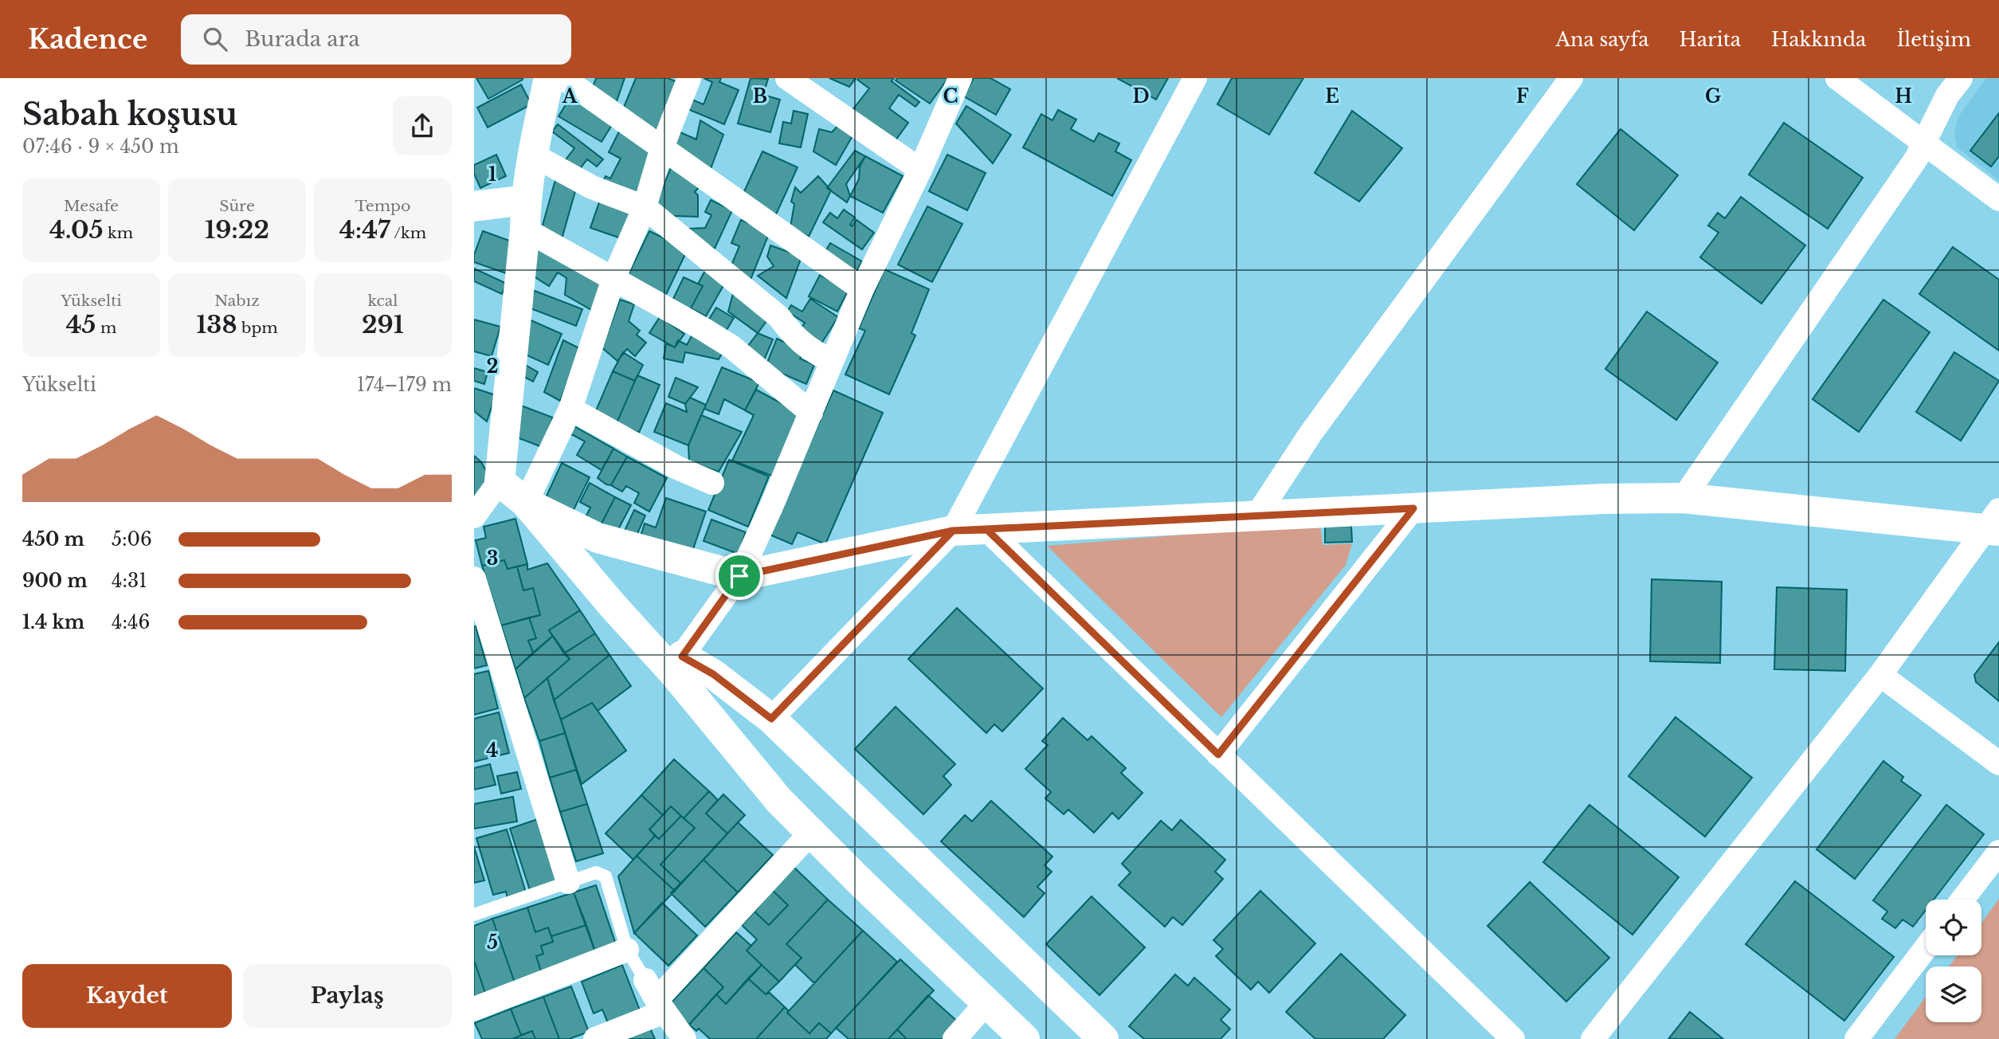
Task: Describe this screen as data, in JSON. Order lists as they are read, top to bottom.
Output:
{
  "page": {
    "header": "Kadence",
    "search": "Burada ara",
    "nav": [
      "Ana sayfa",
      "Harita",
      "Hakkında",
      "İletişim"
    ],
    "heading": ["Sabah koşusu", "07:46 · 9 × 450 m"],
    "stats": [
      ["Mesafe", "4.05 km"],
      ["Süre", "19:22"],
      ["Tempo", "4:47 /km"],
      ["Yükselti", "45 m"],
      ["Nabız", "138 bpm"],
      ["kcal", "291"]
    ],
    "chart": ["Yükselti", "174–179 m"],
    "list": [
      {
        "name": "450 m",
        "note": "5:06"
      },
      {
        "name": "900 m",
        "note": "4:31"
      },
      {
        "name": "1.4 km",
        "note": "4:46"
      }
    ],
    "buttons": ["Kaydet", "Paylaş"]
  },
  "grid": {
    "columns": [
      "A",
      "B",
      "C",
      "D",
      "E",
      "F",
      "G",
      "H"
    ],
    "rows": [
      "1",
      "2",
      "3",
      "4",
      "5"
    ]
  }
}
